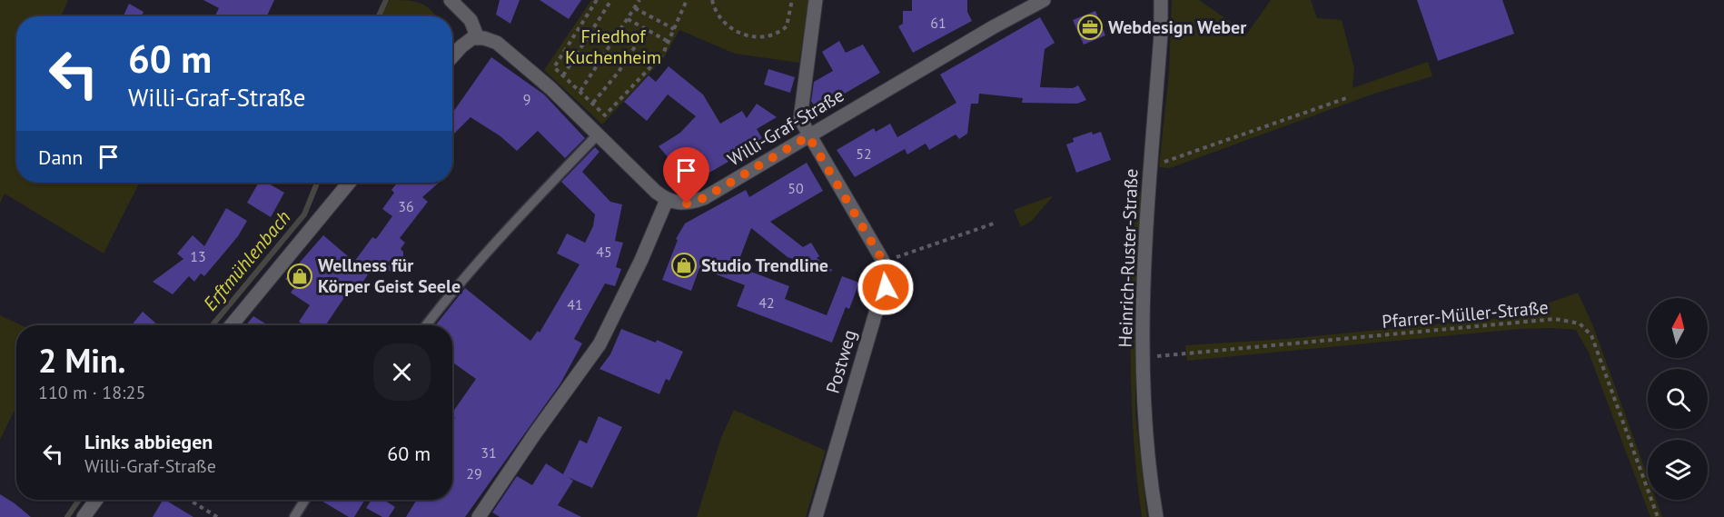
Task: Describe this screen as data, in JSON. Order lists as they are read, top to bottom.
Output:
{
  "streets": {
    "street": ["Willi-Graf-Straße", "Heinrich-Ruster-Straße", "Postweg"],
    "path": ["Pfarrer-Müller-Straße"]
  },
  "crossings": [
    ["Willi-Graf-Straße", "Postweg"],
    ["Heinrich-Ruster-Straße", "Pfarrer-Müller-Straße"]
  ],
  "water": ["Erftmühlenbach"],
  "parks": ["Friedhof Kuchenheim"],
  "places": {
    "office": ["Webdesign Weber"],
    "shop": ["Studio Trendline", "Wellness für Körper Geist Seele"]
  },
  "house_numbers": [
    "61",
    "9",
    "52",
    "50",
    "36",
    "45",
    "13",
    "42",
    "41",
    "31",
    "29"
  ],
  "north": "top",
  "page": {
    "turn": ["60 m", "Willi-Graf-Straße"],
    "then": "Dann",
    "heading": ["2 Min.", "110 m · 18:25"],
    "list": [
      {
        "name": "Links abbiegen",
        "note": "Willi-Graf-Straße",
        "value": "60 m"
      }
    ]
  }
}
